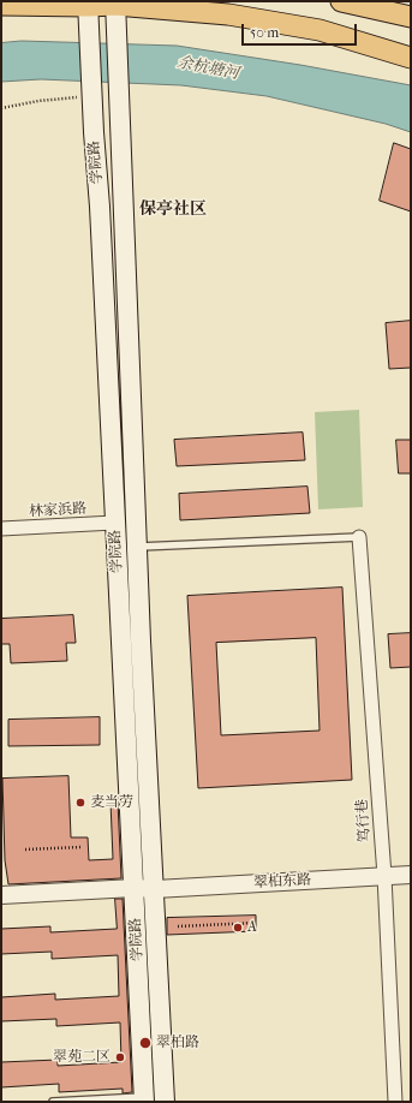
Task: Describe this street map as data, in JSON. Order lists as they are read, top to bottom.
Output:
{
  "streets": {
    "main road": ["学院路"],
    "street": ["林家浜路", "笃行巷", "翠柏东路"]
  },
  "crossings": [
    ["学院路", "林家浜路"],
    ["学院路", "翠柏东路"],
    ["笃行巷", "翠柏东路"]
  ],
  "districts": ["保亭社区"],
  "water": ["余杭塘河"],
  "places": [
    "麦当劳",
    "A",
    "翠柏路",
    "翠苑二区"
  ],
  "scale_bar": "50 m"
}
